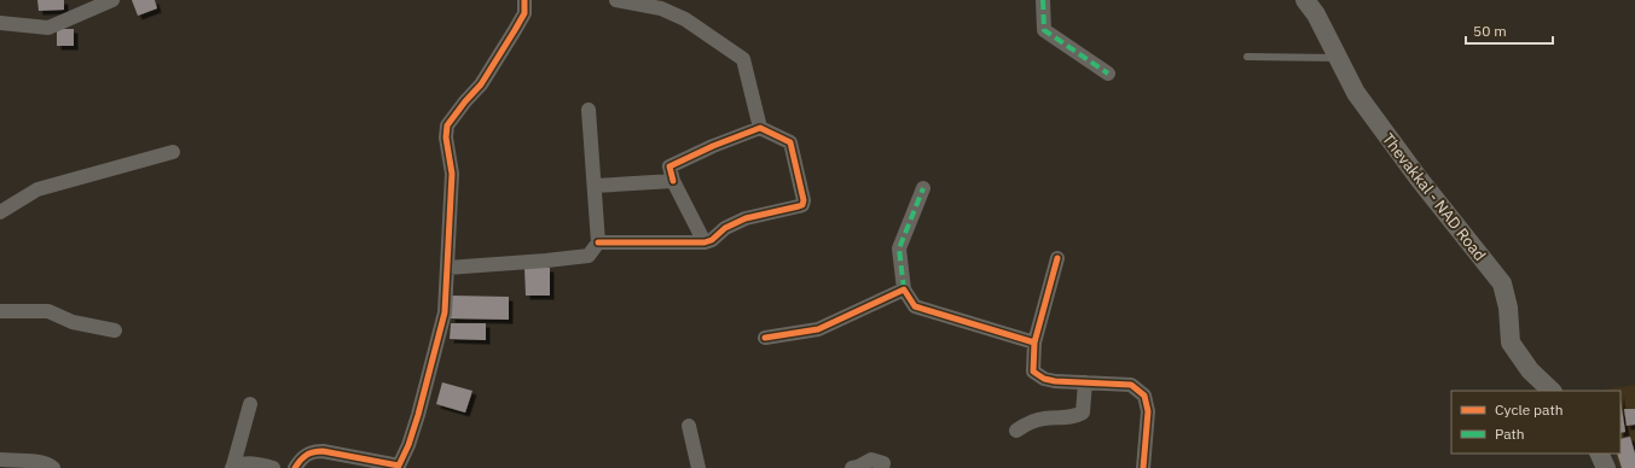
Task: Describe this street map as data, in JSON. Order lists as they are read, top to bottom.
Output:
{
  "streets": {
    "main road": ["Thevakkal - NAD Road"]
  },
  "legend": ["Cycle path", "Path"],
  "scale_bar": "50 m"
}
